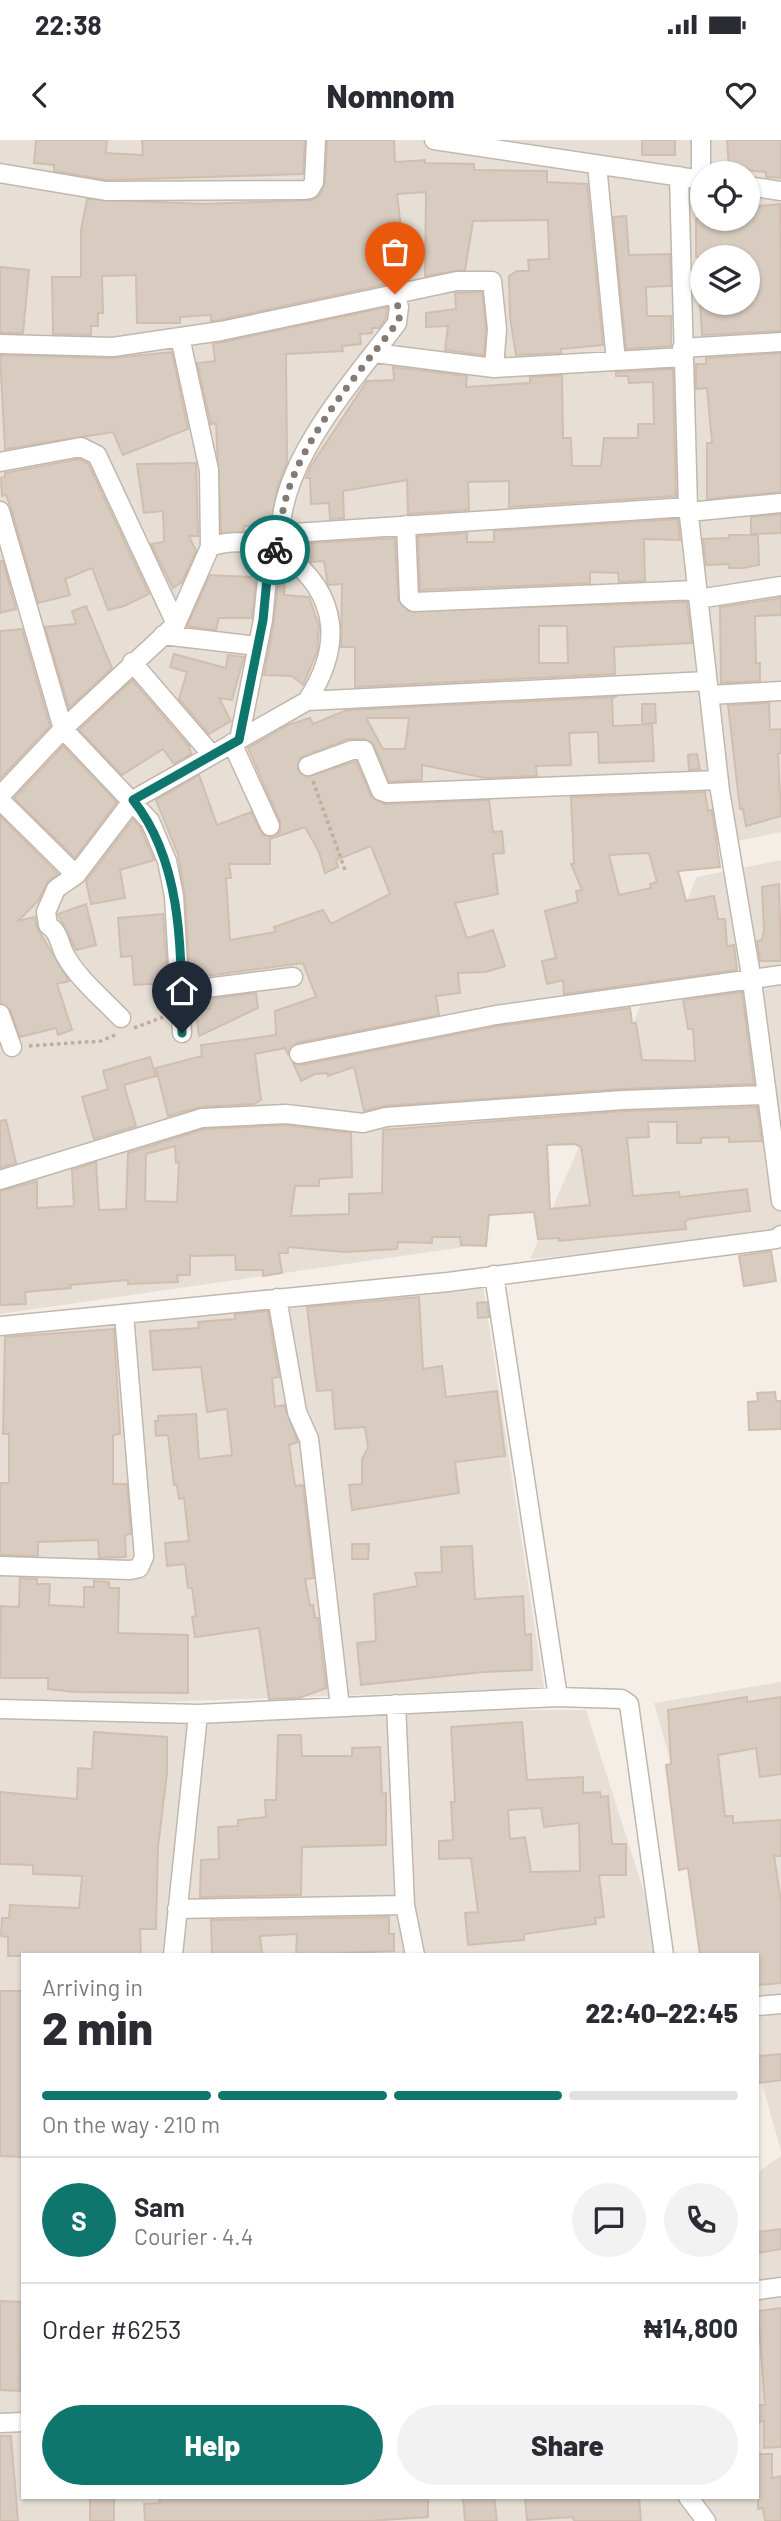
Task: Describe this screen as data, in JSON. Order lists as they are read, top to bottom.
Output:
{
  "page": {
    "status": "22:38",
    "header": "Nomnom",
    "heading": ["2 min", "Arriving in", "22:40–22:45"],
    "panel": [
      "Sam",
      "Courier · 4.4",
      "Order #6253",
      "₦14,800"
    ],
    "bar": "On the way · 210 m",
    "round": "S",
    "buttons": ["Help", "Share"]
  }
}
